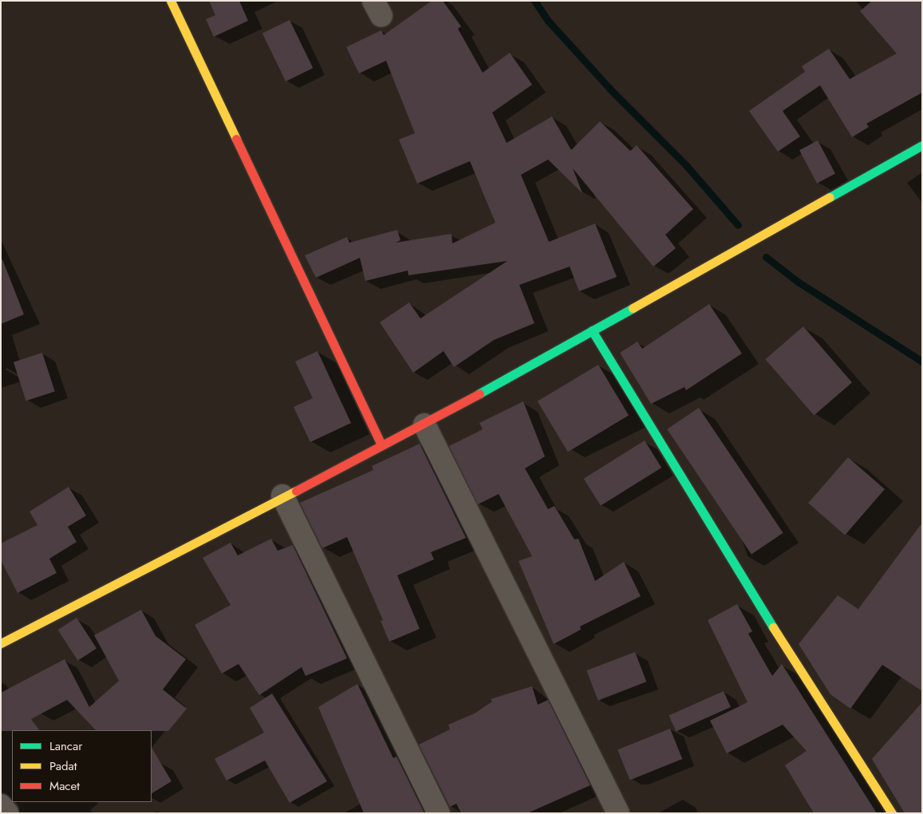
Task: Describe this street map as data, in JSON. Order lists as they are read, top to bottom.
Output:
{
  "legend": ["Lancar", "Padat", "Macet"]
}
